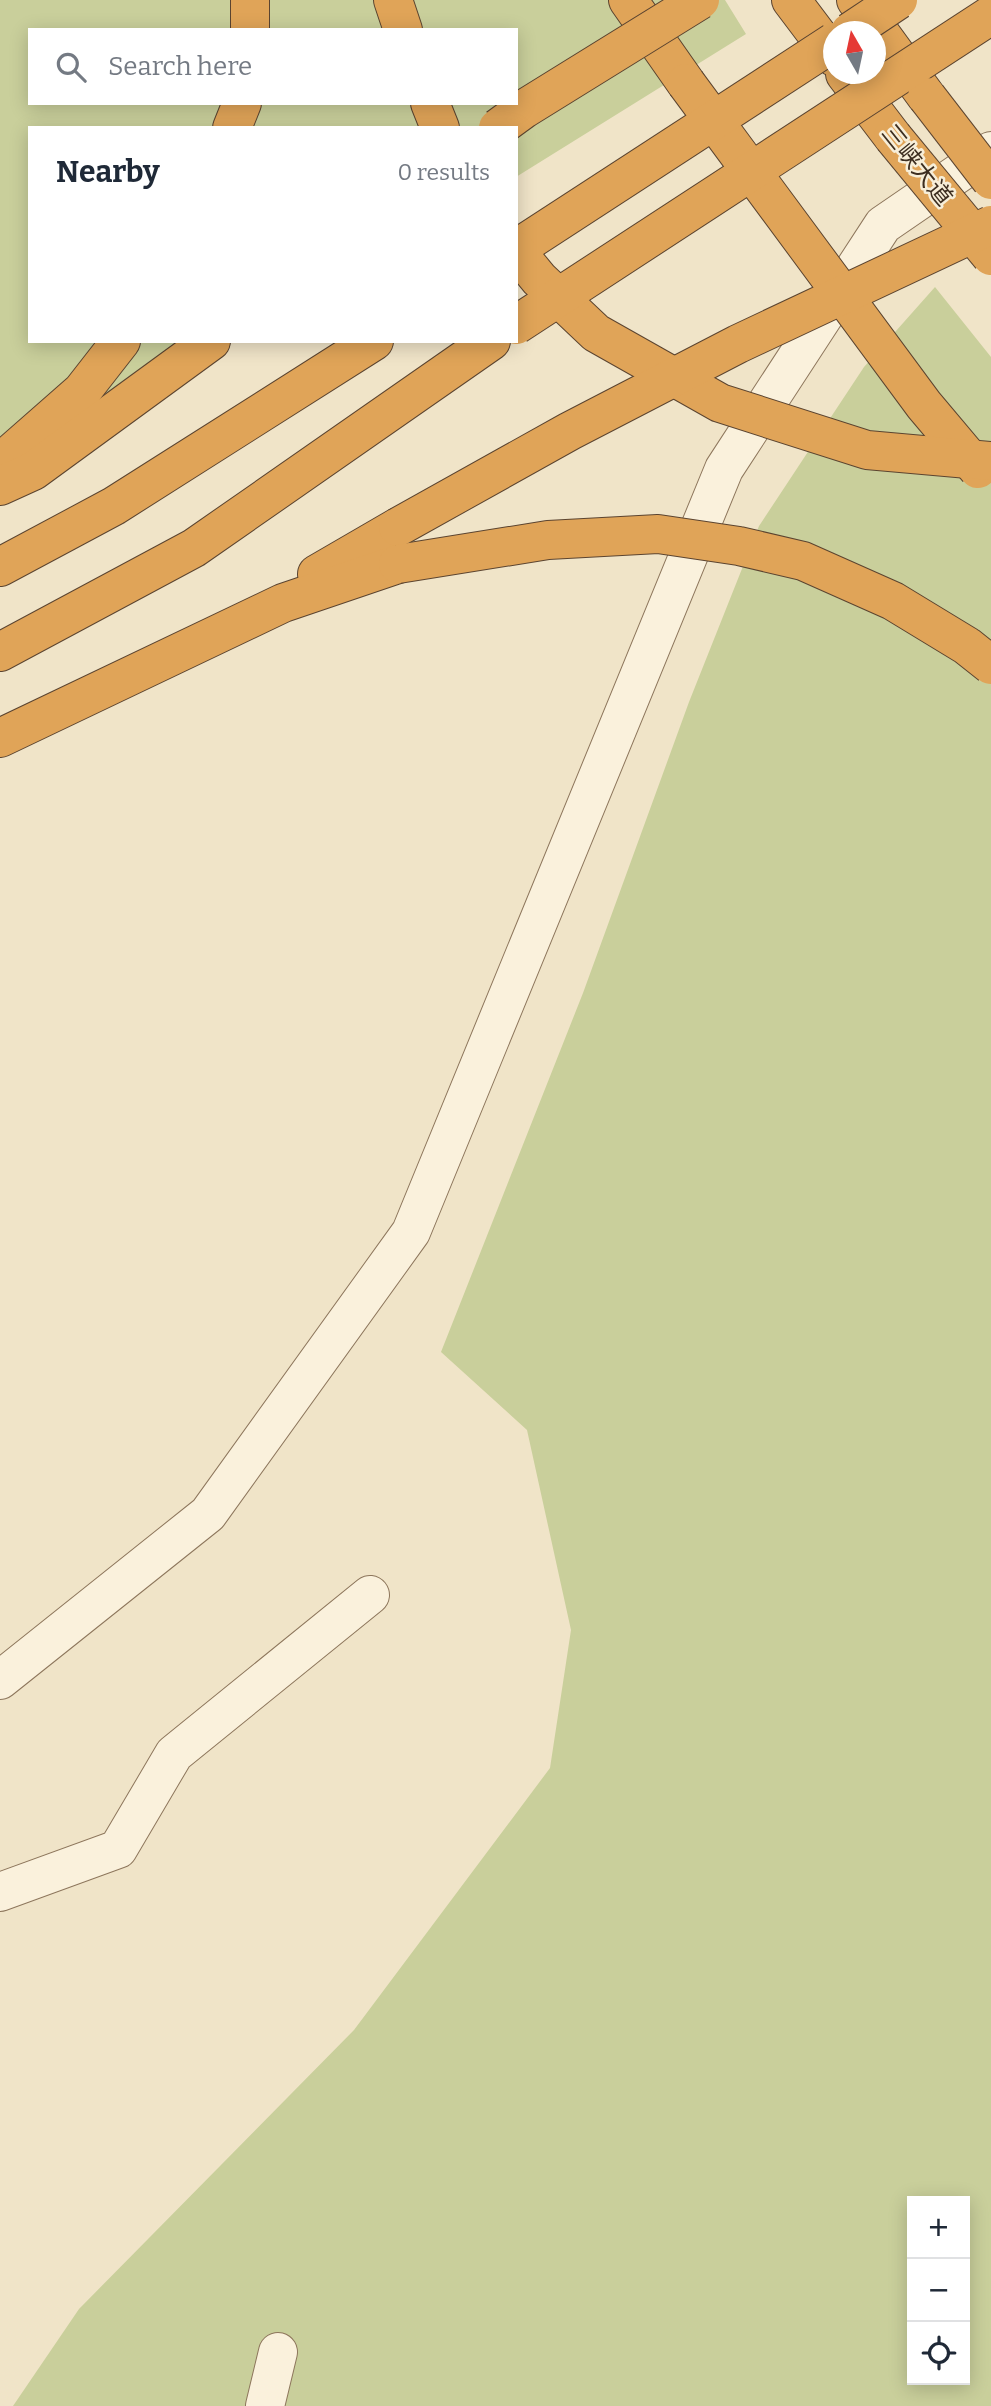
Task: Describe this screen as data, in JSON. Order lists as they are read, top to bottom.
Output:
{
  "streets": {
    "highway": ["三峡大道"]
  },
  "north": "top",
  "page": {
    "search": "Search here",
    "heading": ["Nearby", "0 results"],
    "map_buttons": ["+", "−"]
  }
}
